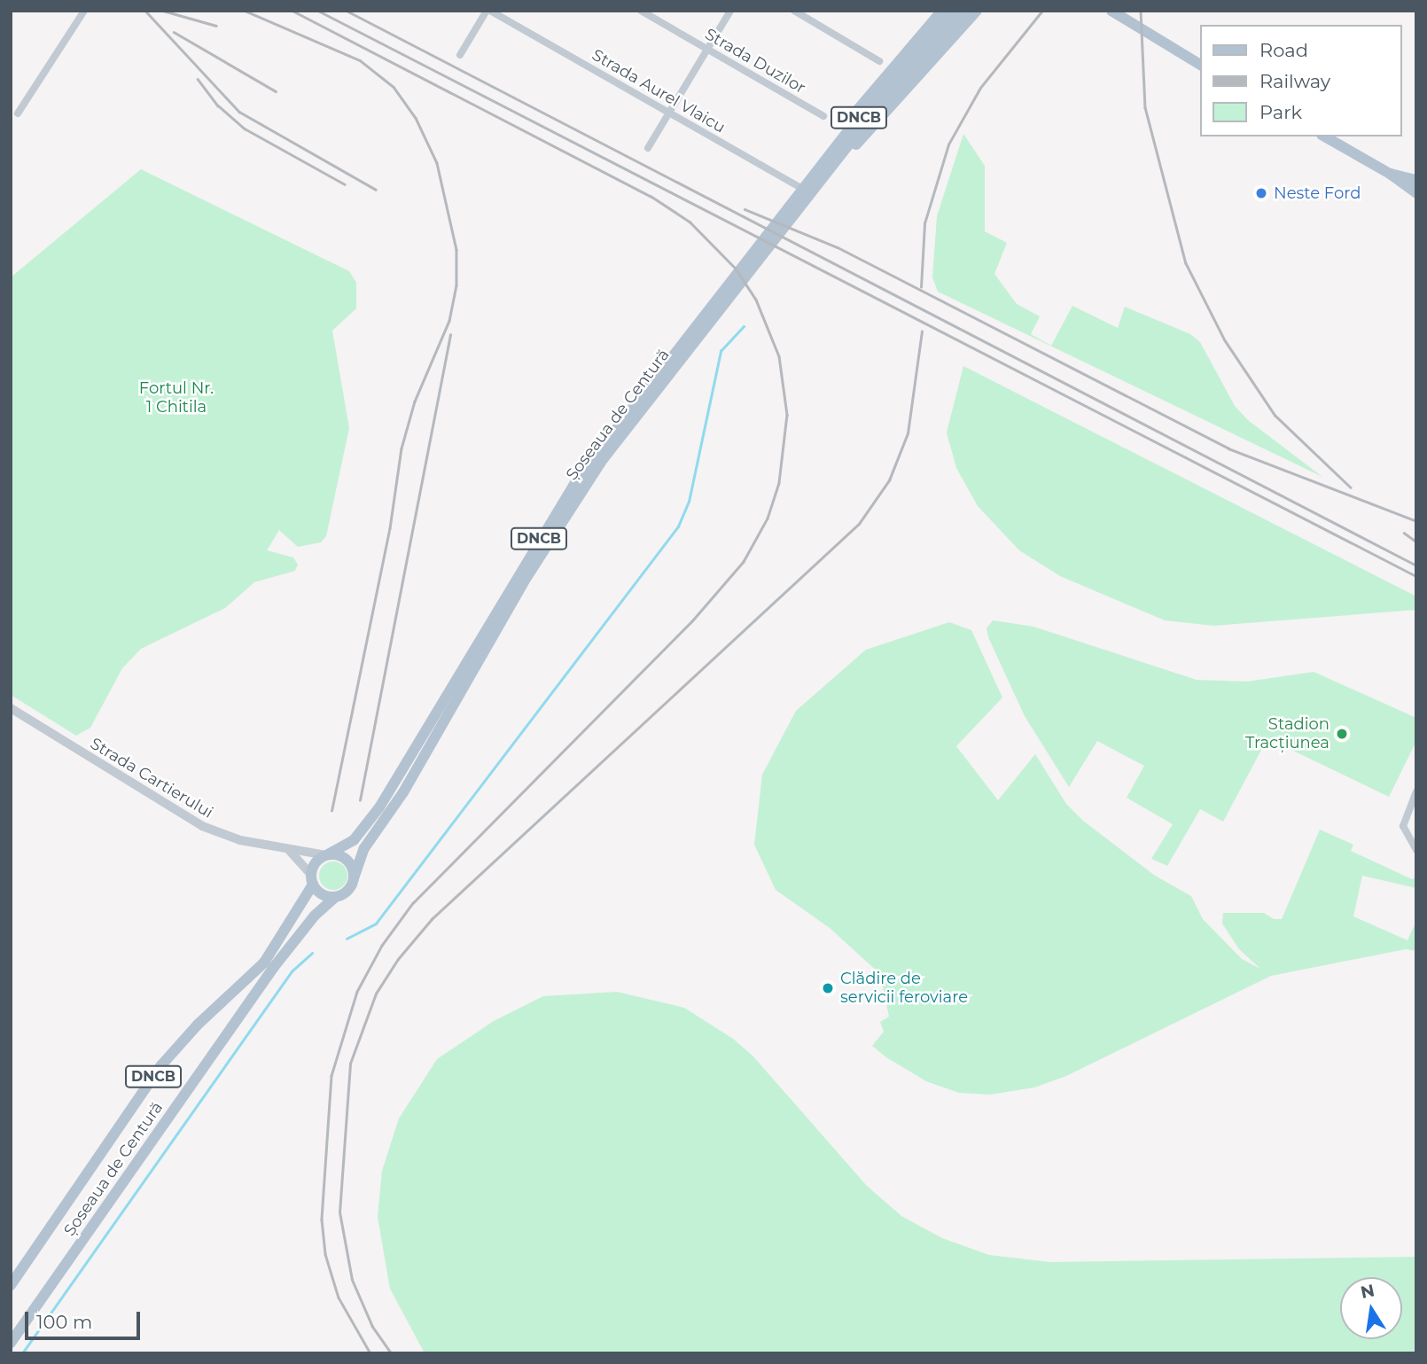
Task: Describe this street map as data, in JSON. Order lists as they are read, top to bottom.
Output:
{
  "streets": {
    "main road": ["DNCB", "Șoseaua de Centură"],
    "street": ["Strada Duzilor", "Strada Aurel Vlaicu", "Strada Cartierului"]
  },
  "crossings": [
    ["Strada Aurel Vlaicu", "Șoseaua de Centură"],
    ["Șoseaua de Centură", "Strada Cartierului"]
  ],
  "parks": ["Fortul Nr. 1 Chitila"],
  "places": ["Neste Ford", "Stadion Tracțiunea", "Clădire de servicii feroviare"],
  "legend": ["Road", "Railway", "Park"],
  "scale_bar": "100 m",
  "north": "top"
}
